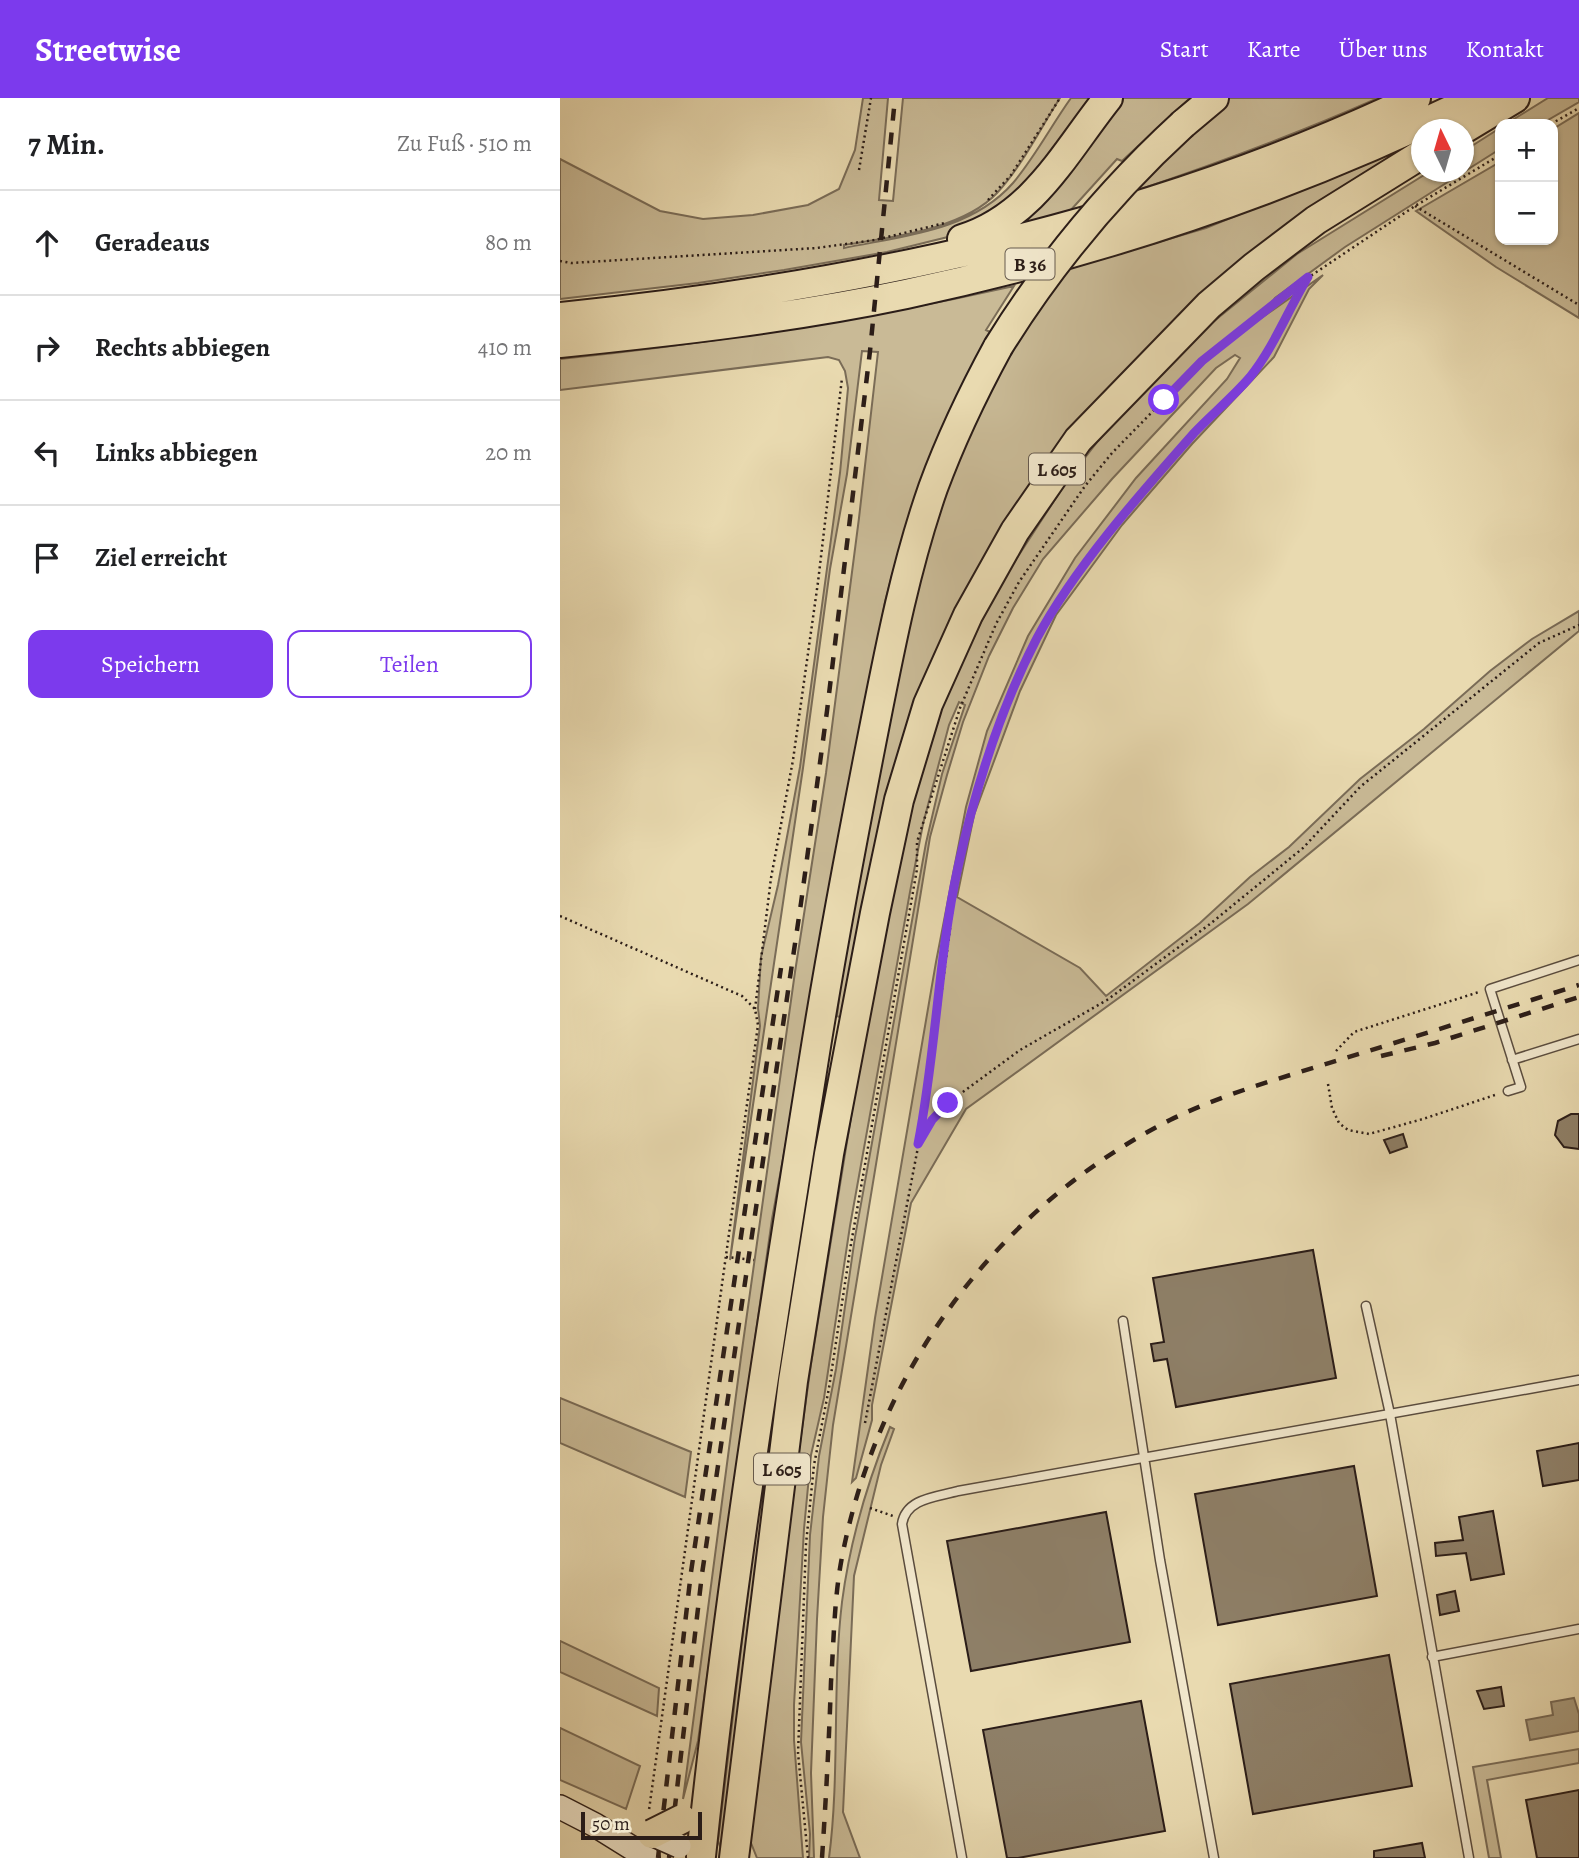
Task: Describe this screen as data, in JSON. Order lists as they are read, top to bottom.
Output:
{
  "streets": {
    "highway": ["B 36", "L 605"]
  },
  "scale_bar": "50 m",
  "north": "top",
  "page": {
    "header": "Streetwise",
    "nav": [
      "Start",
      "Karte",
      "Über uns",
      "Kontakt"
    ],
    "heading": ["7 Min.", "Zu Fuß · 510 m"],
    "map_buttons": ["+", "−"],
    "list": [
      ["Geradeaus", "80 m"],
      ["Rechts abbiegen", "410 m"],
      ["Links abbiegen", "20 m"],
      "Ziel erreicht"
    ],
    "buttons": ["Speichern", "Teilen"],
    "scale": "50 m"
  }
}
